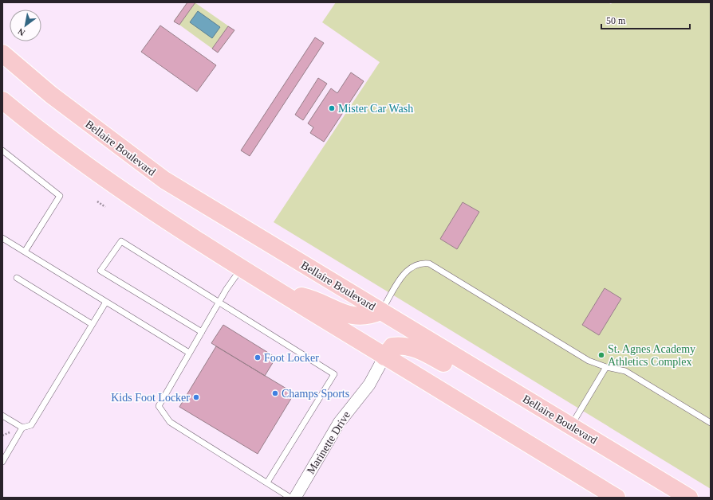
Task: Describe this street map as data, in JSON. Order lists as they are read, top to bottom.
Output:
{
  "streets": {
    "main road": ["Bellaire Boulevard"],
    "street": ["Marinette Drive"]
  },
  "places": [
    "Mister Car Wash",
    "St. Agnes Academy Athletics Complex",
    "Foot Locker",
    "Champs Sports",
    "Kids Foot Locker"
  ],
  "scale_bar": "50 m",
  "north": "bottom left"
}
